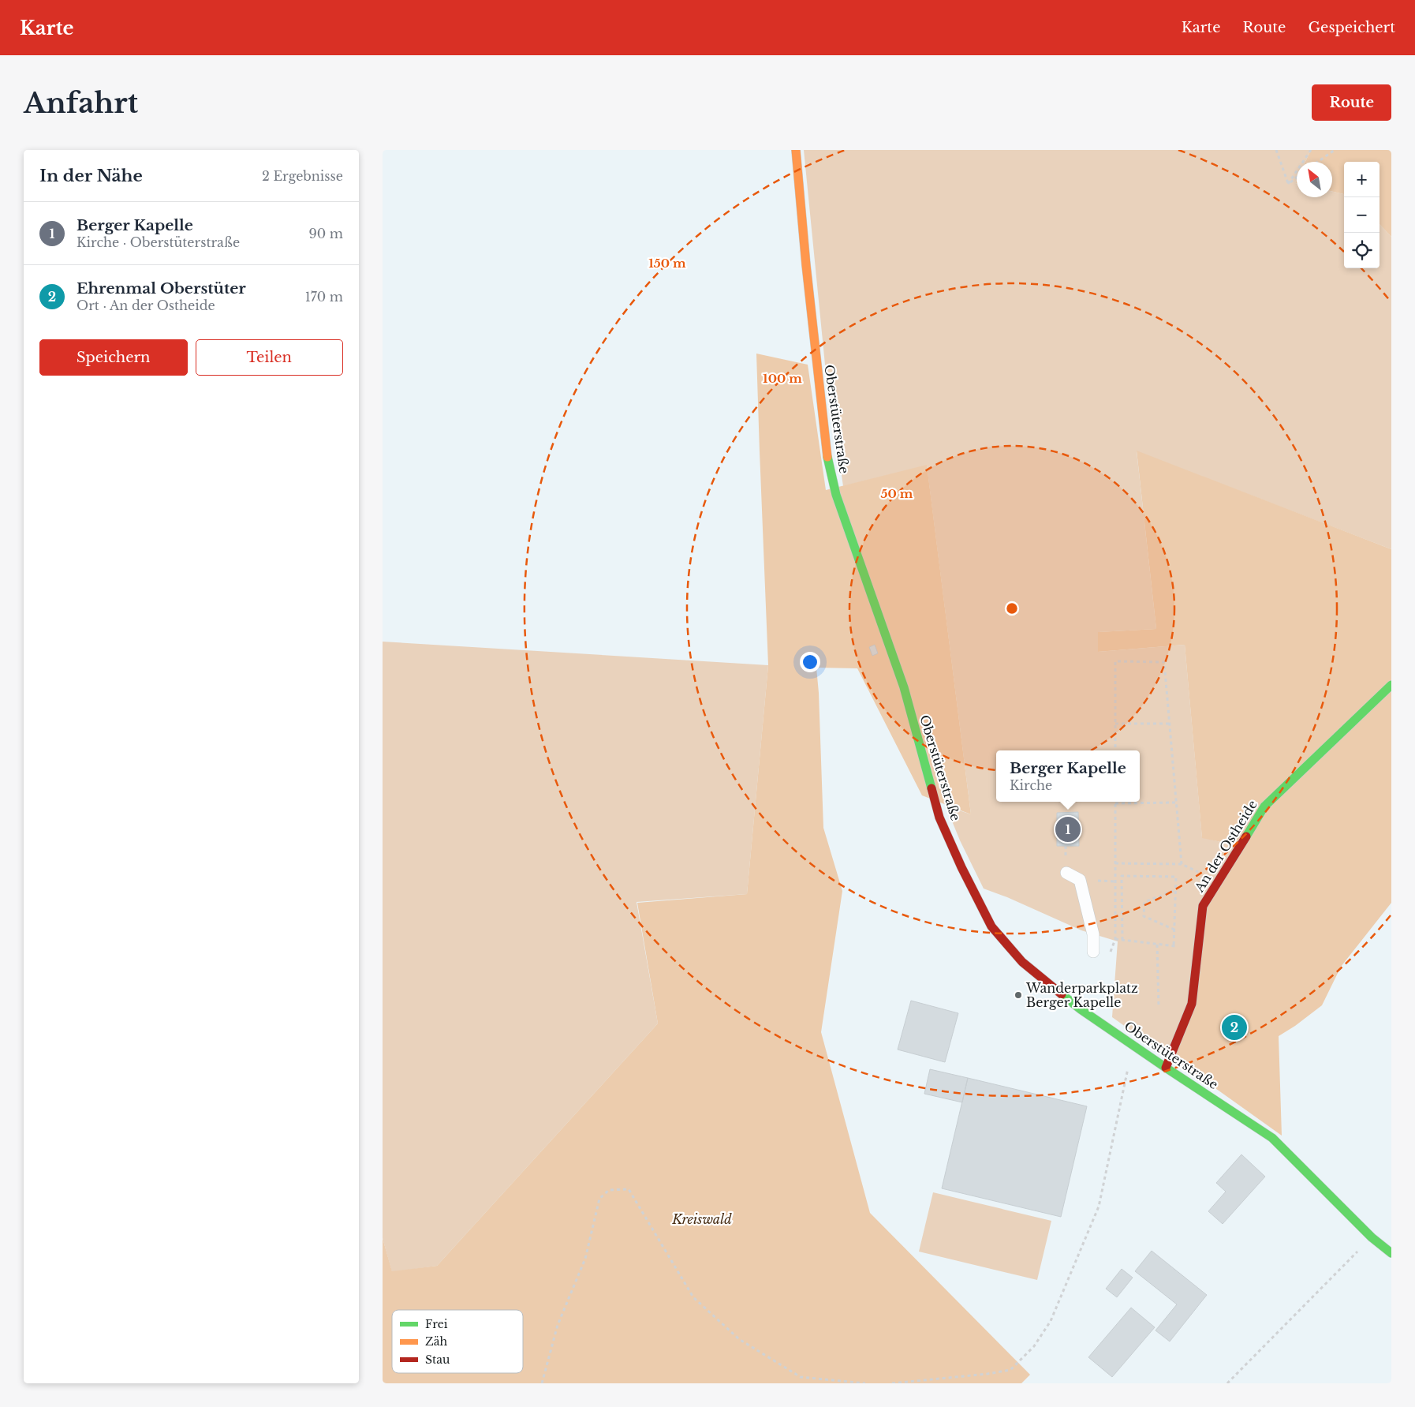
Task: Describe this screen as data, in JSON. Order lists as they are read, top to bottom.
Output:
{
  "streets": {
    "street": ["Oberstüterstraße", "An der Ostheide"]
  },
  "crossings": [
    ["Oberstüterstraße", "An der Ostheide"]
  ],
  "parks": ["Kreiswald"],
  "places": ["Wanderparkplatz Berger Kapelle"],
  "legend": ["Frei", "Zäh", "Stau"],
  "north": "top left",
  "page": {
    "header": "Karte",
    "nav": ["Karte", "Route", "Gespeichert"],
    "buttons": [
      "Route",
      ["Speichern", "Teilen"]
    ],
    "title": "Anfahrt",
    "heading": ["In der Nähe", "2 Ergebnisse"],
    "map_buttons": ["+", "−"],
    "list": [
      {
        "mark": "1",
        "name": "Berger Kapelle",
        "note": "Kirche · Oberstüterstraße",
        "value": "90 m"
      },
      {
        "mark": "2",
        "name": "Ehrenmal Oberstüter",
        "note": "Ort · An der Ostheide",
        "value": "170 m"
      }
    ],
    "popup": ["Berger Kapelle", "Kirche"],
    "pins": ["1", "2"]
  },
  "rings": ["150 m", "100 m", "50 m"]
}
